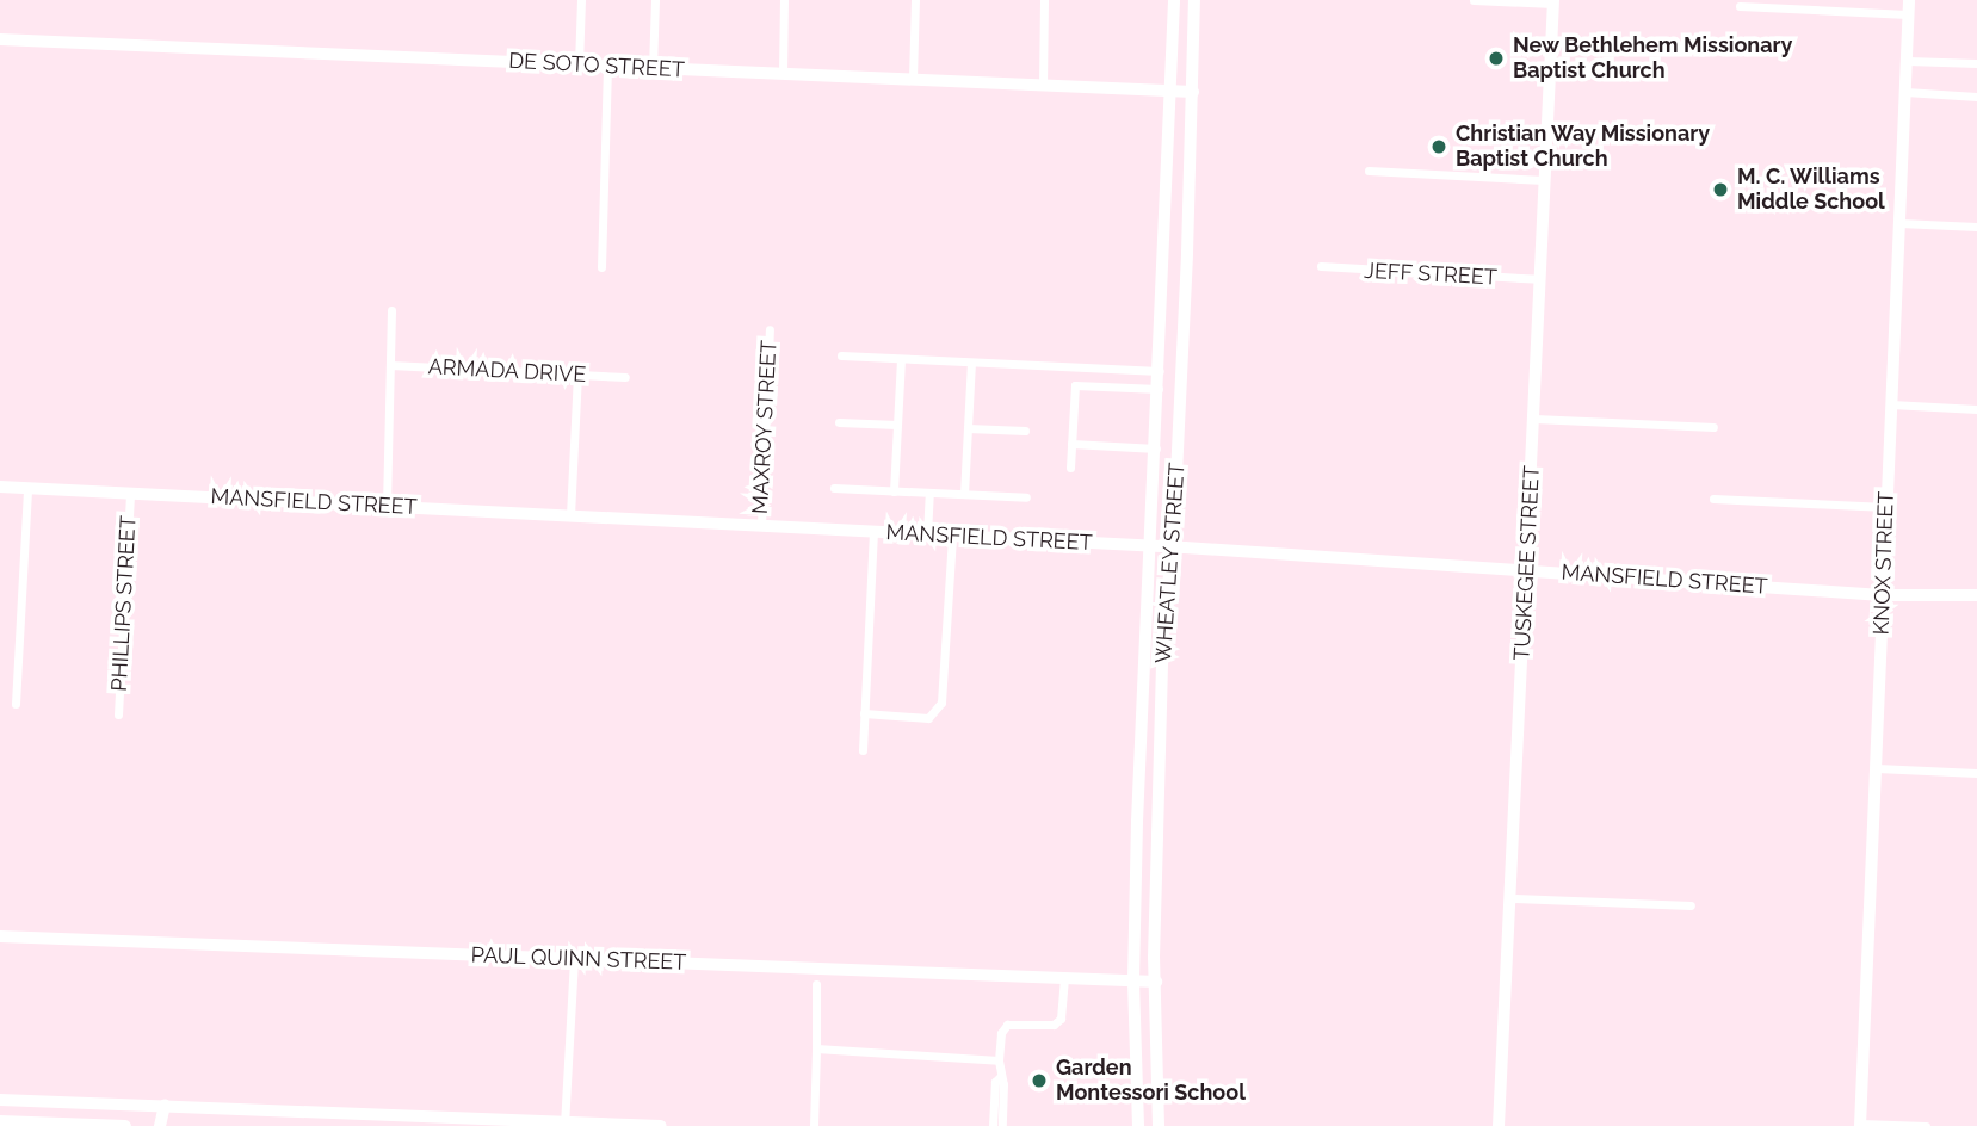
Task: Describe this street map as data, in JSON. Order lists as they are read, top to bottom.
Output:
{
  "streets": {
    "street": [
      "DE SOTO STREET",
      "JEFF STREET",
      "ARMADA DRIVE",
      "MAXROY STREET",
      "MANSFIELD STREET",
      "WHEATLEY STREET",
      "TUSKEGEE STREET",
      "KNOX STREET",
      "PHILLIPS STREET",
      "PAUL QUINN STREET"
    ]
  },
  "crossings": [
    ["DE SOTO STREET", "WHEATLEY STREET"],
    ["JEFF STREET", "TUSKEGEE STREET"],
    ["MAXROY STREET", "MANSFIELD STREET"],
    ["MANSFIELD STREET", "WHEATLEY STREET"],
    ["MANSFIELD STREET", "TUSKEGEE STREET"],
    ["MANSFIELD STREET", "KNOX STREET"],
    ["MANSFIELD STREET", "PHILLIPS STREET"],
    ["WHEATLEY STREET", "PAUL QUINN STREET"]
  ],
  "places": [
    "New Bethlehem Missionary Baptist Church",
    "Christian Way Missionary Baptist Church",
    "M. C. Williams Middle School",
    "Garden Montessori School"
  ]
}
